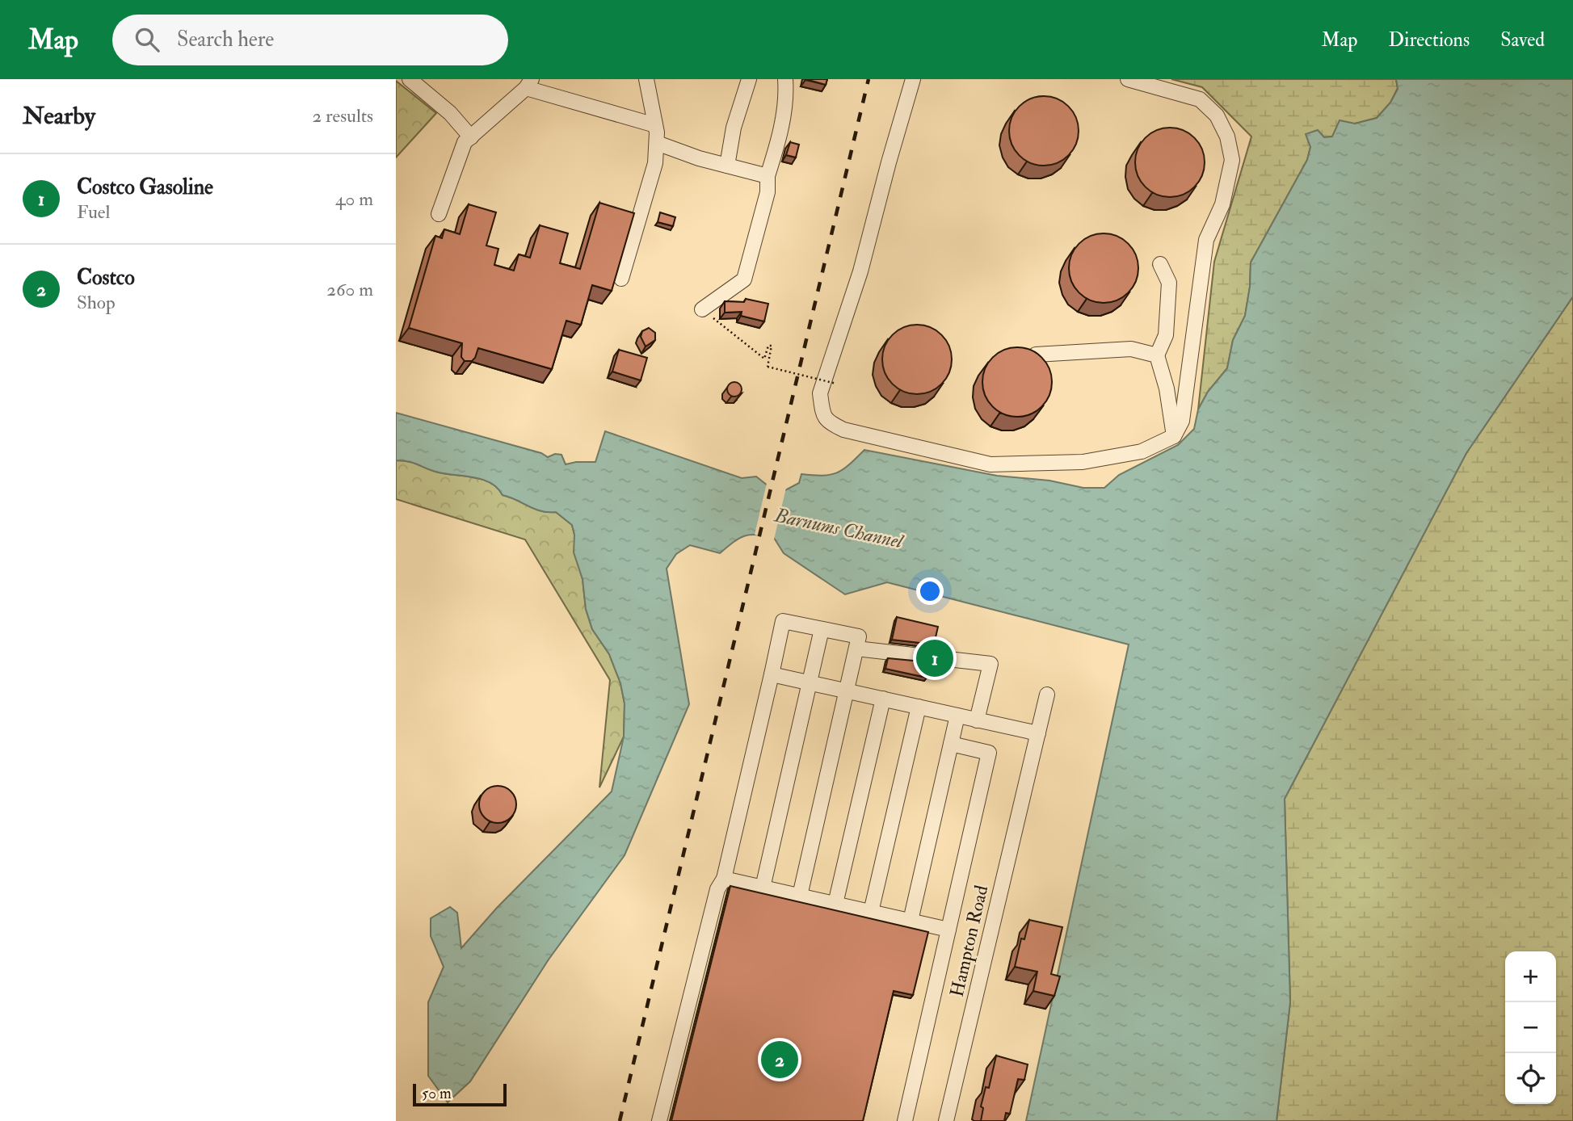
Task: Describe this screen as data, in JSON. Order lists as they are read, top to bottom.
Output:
{
  "streets": {
    "street": ["Hampton Road"]
  },
  "water": ["Barnums Channel"],
  "scale_bar": "50 m",
  "page": {
    "header": "Map",
    "search": "Search here",
    "nav": ["Map", "Directions", "Saved"],
    "heading": ["Nearby", "2 results"],
    "list": [
      {
        "mark": "1",
        "name": "Costco Gasoline",
        "note": "Fuel",
        "value": "40 m"
      },
      {
        "mark": "2",
        "name": "Costco",
        "note": "Shop",
        "value": "260 m"
      }
    ],
    "pins": ["1", "2"],
    "map_buttons": ["+", "−"],
    "scale": "50 m"
  }
}
